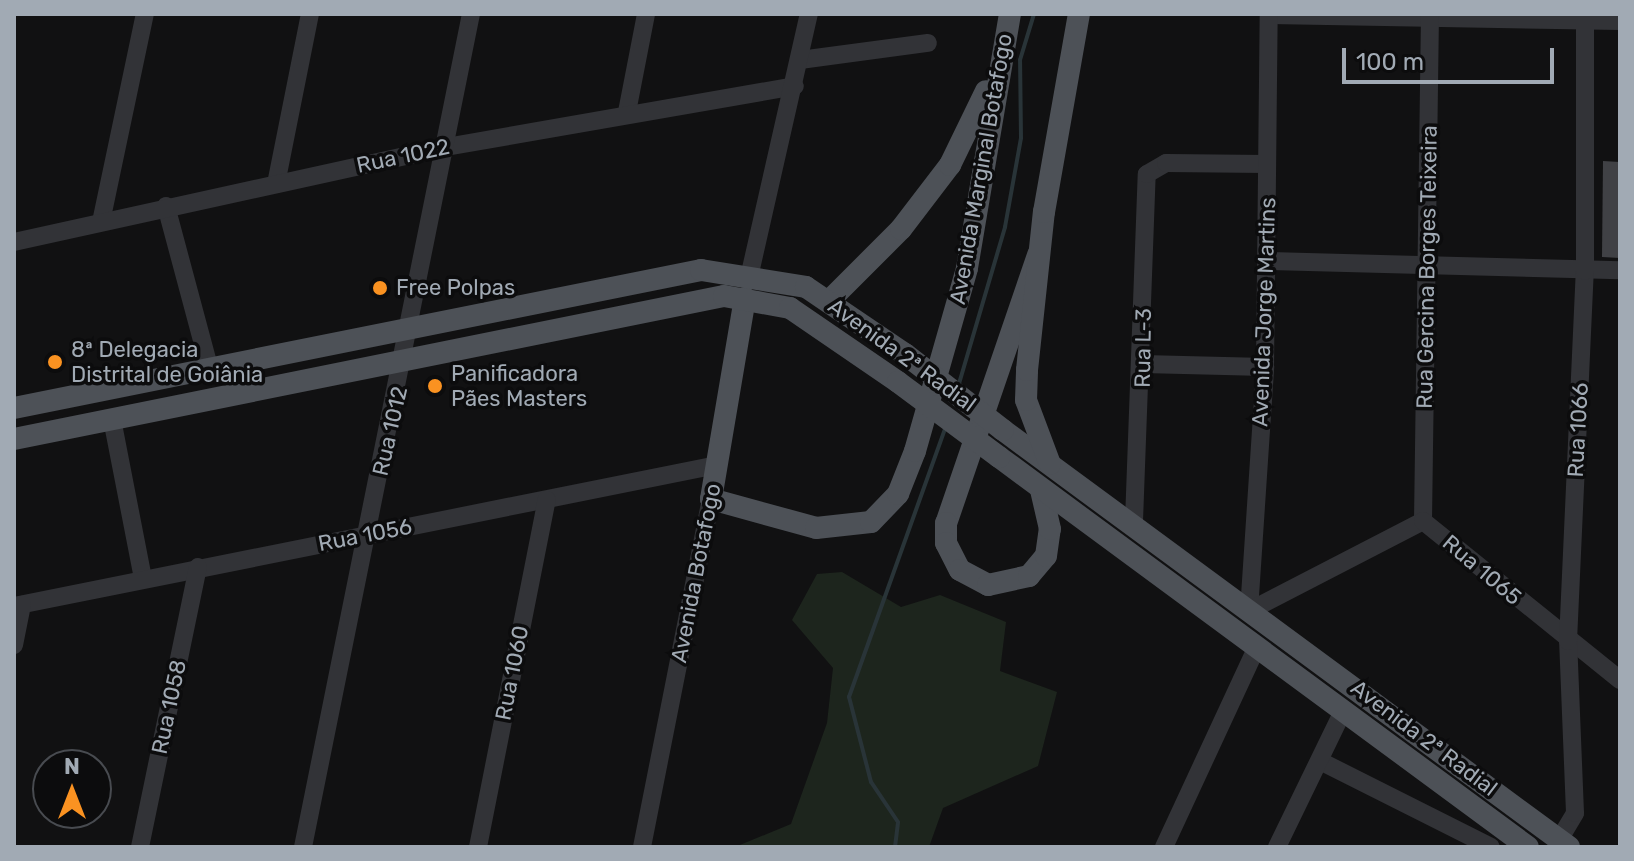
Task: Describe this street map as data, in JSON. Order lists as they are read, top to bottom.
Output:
{
  "streets": {
    "main road": ["Avenida Marginal Botafogo", "Avenida 2ª Radial", "Avenida Botafogo"],
    "street": [
      "Rua 1022",
      "Rua Gercina Borges Teixeira",
      "Avenida Jorge Martins",
      "Rua L-3",
      "Rua 1066",
      "Rua 1012",
      "Rua 1056",
      "Rua 1065",
      "Rua 1060",
      "Rua 1058"
    ]
  },
  "crossings": [
    ["Rua 1022", "Rua 1012"],
    ["Avenida Marginal Botafogo", "Avenida Botafogo"],
    ["Rua Gercina Borges Teixeira", "Rua 1065"],
    ["Avenida Jorge Martins", "Rua L-3"],
    ["Avenida Jorge Martins", "Avenida 2ª Radial"],
    ["Avenida Jorge Martins", "Rua 1065"],
    ["Rua L-3", "Avenida 2ª Radial"],
    ["Avenida 2ª Radial", "Rua 1066"],
    ["Avenida 2ª Radial", "Rua 1012"],
    ["Avenida 2ª Radial", "Rua 1065"],
    ["Avenida 2ª Radial", "Avenida Botafogo"],
    ["Rua 1066", "Rua 1065"],
    ["Rua 1012", "Rua 1056"],
    ["Rua 1056", "Avenida Botafogo"],
    ["Rua 1056", "Rua 1060"],
    ["Rua 1056", "Rua 1058"]
  ],
  "places": ["Free Polpas", "8ª Delegacia Distrital de Goiânia", "Panificadora Pães Masters"],
  "scale_bar": "100 m",
  "north": "top"
}
